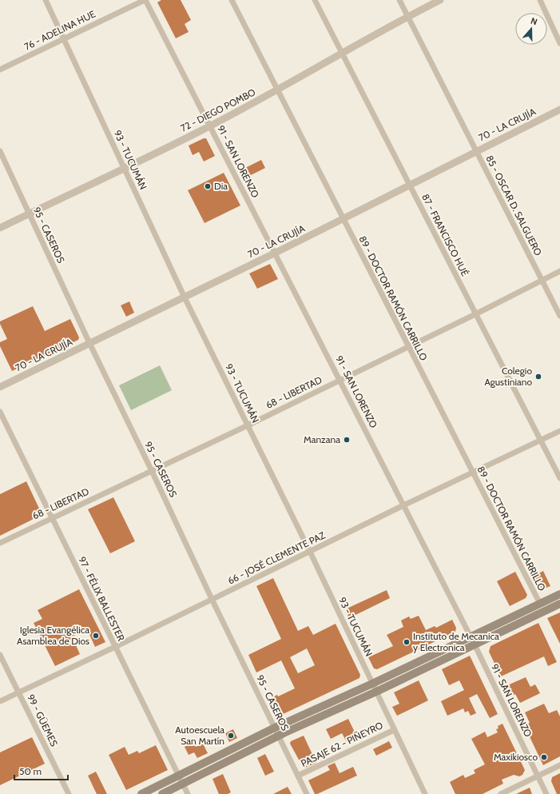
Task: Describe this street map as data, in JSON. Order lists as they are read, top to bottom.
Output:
{
  "streets": {
    "street": [
      "76 - ADELINA HUE",
      "72 - DIEGO POMBO",
      "70 - LA CRUJÍA",
      "93 - TUCUMÁN",
      "91 - SAN LORENZO",
      "85 - OSCAR D. SALGUERO",
      "95 - CASEROS",
      "87 - FRANCISCO HUÉ",
      "89 - DOCTOR RAMÓN CARRILLO",
      "68 - LIBERTAD",
      "66 - JOSÉ CLEMENTE PAZ",
      "97 - FÉLIX BALLESTER",
      "99 - GÜEMES",
      "PASAJE 62 - PIÑEYRO"
    ]
  },
  "crossings": [
    ["76 - ADELINA HUE", "93 - TUCUMÁN"],
    ["76 - ADELINA HUE", "91 - SAN LORENZO"],
    ["72 - DIEGO POMBO", "93 - TUCUMÁN"],
    ["72 - DIEGO POMBO", "91 - SAN LORENZO"],
    ["72 - DIEGO POMBO", "85 - OSCAR D. SALGUERO"],
    ["72 - DIEGO POMBO", "95 - CASEROS"],
    ["72 - DIEGO POMBO", "87 - FRANCISCO HUÉ"],
    ["72 - DIEGO POMBO", "89 - DOCTOR RAMÓN CARRILLO"],
    ["70 - LA CRUJÍA", "93 - TUCUMÁN"],
    ["70 - LA CRUJÍA", "91 - SAN LORENZO"],
    ["70 - LA CRUJÍA", "85 - OSCAR D. SALGUERO"],
    ["70 - LA CRUJÍA", "95 - CASEROS"],
    ["70 - LA CRUJÍA", "87 - FRANCISCO HUÉ"],
    ["70 - LA CRUJÍA", "89 - DOCTOR RAMÓN CARRILLO"],
    ["93 - TUCUMÁN", "68 - LIBERTAD"],
    ["93 - TUCUMÁN", "66 - JOSÉ CLEMENTE PAZ"],
    ["93 - TUCUMÁN", "PASAJE 62 - PIÑEYRO"],
    ["91 - SAN LORENZO", "68 - LIBERTAD"],
    ["91 - SAN LORENZO", "66 - JOSÉ CLEMENTE PAZ"],
    ["85 - OSCAR D. SALGUERO", "68 - LIBERTAD"],
    ["95 - CASEROS", "68 - LIBERTAD"],
    ["95 - CASEROS", "66 - JOSÉ CLEMENTE PAZ"],
    ["95 - CASEROS", "PASAJE 62 - PIÑEYRO"],
    ["87 - FRANCISCO HUÉ", "68 - LIBERTAD"],
    ["87 - FRANCISCO HUÉ", "66 - JOSÉ CLEMENTE PAZ"],
    ["89 - DOCTOR RAMÓN CARRILLO", "68 - LIBERTAD"],
    ["89 - DOCTOR RAMÓN CARRILLO", "66 - JOSÉ CLEMENTE PAZ"],
    ["68 - LIBERTAD", "97 - FÉLIX BALLESTER"],
    ["66 - JOSÉ CLEMENTE PAZ", "97 - FÉLIX BALLESTER"],
    ["66 - JOSÉ CLEMENTE PAZ", "99 - GÜEMES"]
  ],
  "places": [
    "Dia",
    "Colegio Agustiniano",
    "Manzana",
    "Iglesia Evangélica Asamblea de Dios",
    "Instituto de Mecanica y Electronica",
    "Autoescuela San Martín",
    "Maxikiosco"
  ],
  "scale_bar": "50 m",
  "north": "top"
}
